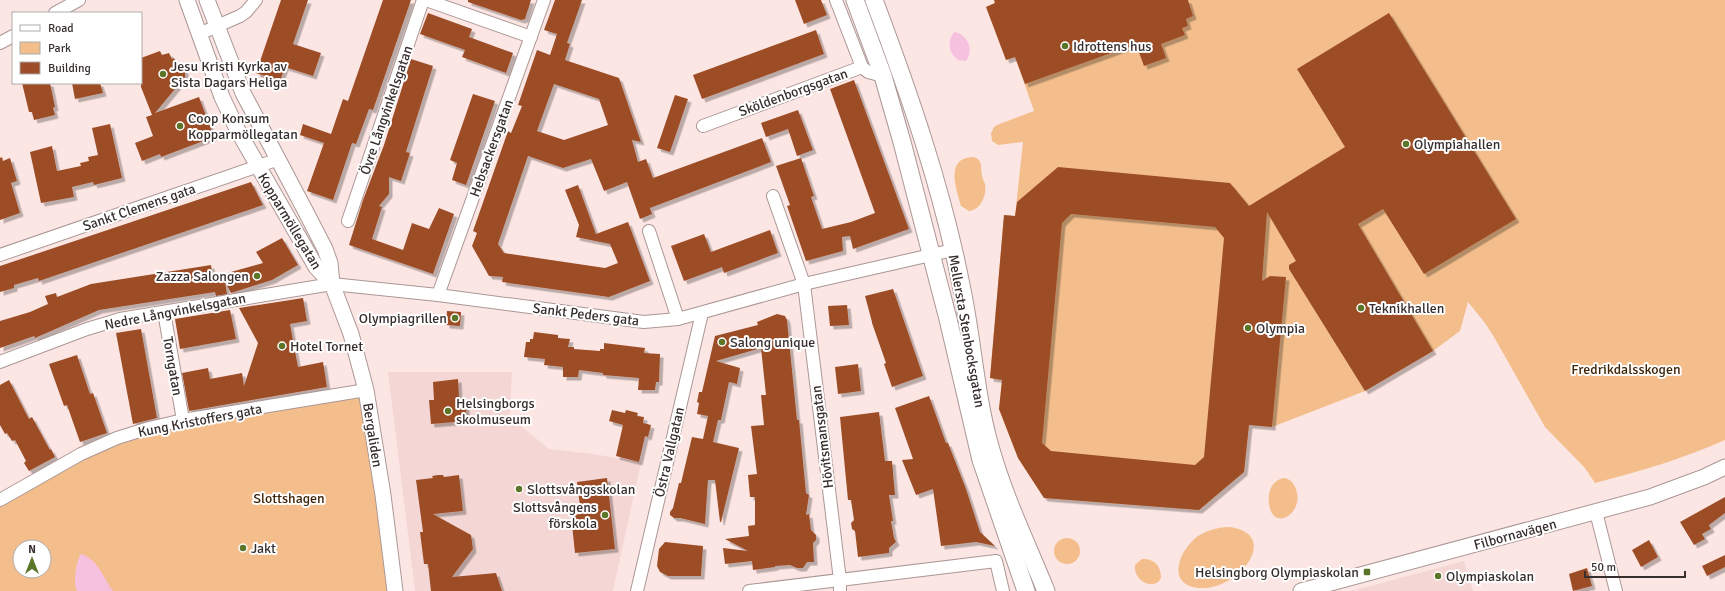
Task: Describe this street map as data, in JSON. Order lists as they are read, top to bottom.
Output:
{
  "streets": {
    "main road": ["Mellersta Stenbocksgatan"],
    "street": [
      "Sköldenborgsgatan",
      "Övre Långvinkelsgatan",
      "Hebsackersgatan",
      "Sankt Clemens gata",
      "Kopparmöllegatan",
      "Nedre Långvinkelsgatan",
      "Sankt Peders gata",
      "Torngatan",
      "Kung Kristoffers gata",
      "Bergaliden",
      "Hövitsmansgatan",
      "Östra Vallgatan",
      "Filbornavägen"
    ]
  },
  "crossings": [
    ["Sköldenborgsgatan", "Mellersta Stenbocksgatan"],
    ["Hebsackersgatan", "Sankt Peders gata"],
    ["Sankt Clemens gata", "Kopparmöllegatan"],
    ["Kopparmöllegatan", "Nedre Långvinkelsgatan"],
    ["Kopparmöllegatan", "Sankt Peders gata"],
    ["Kopparmöllegatan", "Bergaliden"],
    ["Nedre Långvinkelsgatan", "Sankt Peders gata"],
    ["Nedre Långvinkelsgatan", "Torngatan"],
    ["Nedre Långvinkelsgatan", "Bergaliden"],
    ["Sankt Peders gata", "Mellersta Stenbocksgatan"],
    ["Sankt Peders gata", "Bergaliden"],
    ["Sankt Peders gata", "Hövitsmansgatan"],
    ["Sankt Peders gata", "Östra Vallgatan"],
    ["Torngatan", "Kung Kristoffers gata"],
    ["Kung Kristoffers gata", "Bergaliden"]
  ],
  "parks": ["Fredrikdalsskogen", "Slottshagen"],
  "places": {
    "other": [
      "Idrottens hus",
      "Jesu Kristi Kyrka av Sista Dagars Heliga",
      "Coop Konsum Kopparmöllegatan",
      "Olympiahallen",
      "Zazza Salongen",
      "Teknikhallen",
      "Olympiagrillen",
      "Olympia",
      "Salong unique",
      "Hotel Tornet",
      "Helsingborgs skolmuseum",
      "Slottsvångsskolan",
      "Slottsvångens förskola",
      "Jakt",
      "Olympiaskolan"
    ],
    "transit": ["Helsingborg Olympiaskolan"]
  },
  "legend": ["Road", "Park", "Building"],
  "scale_bar": "50 m",
  "north": "top"
}
